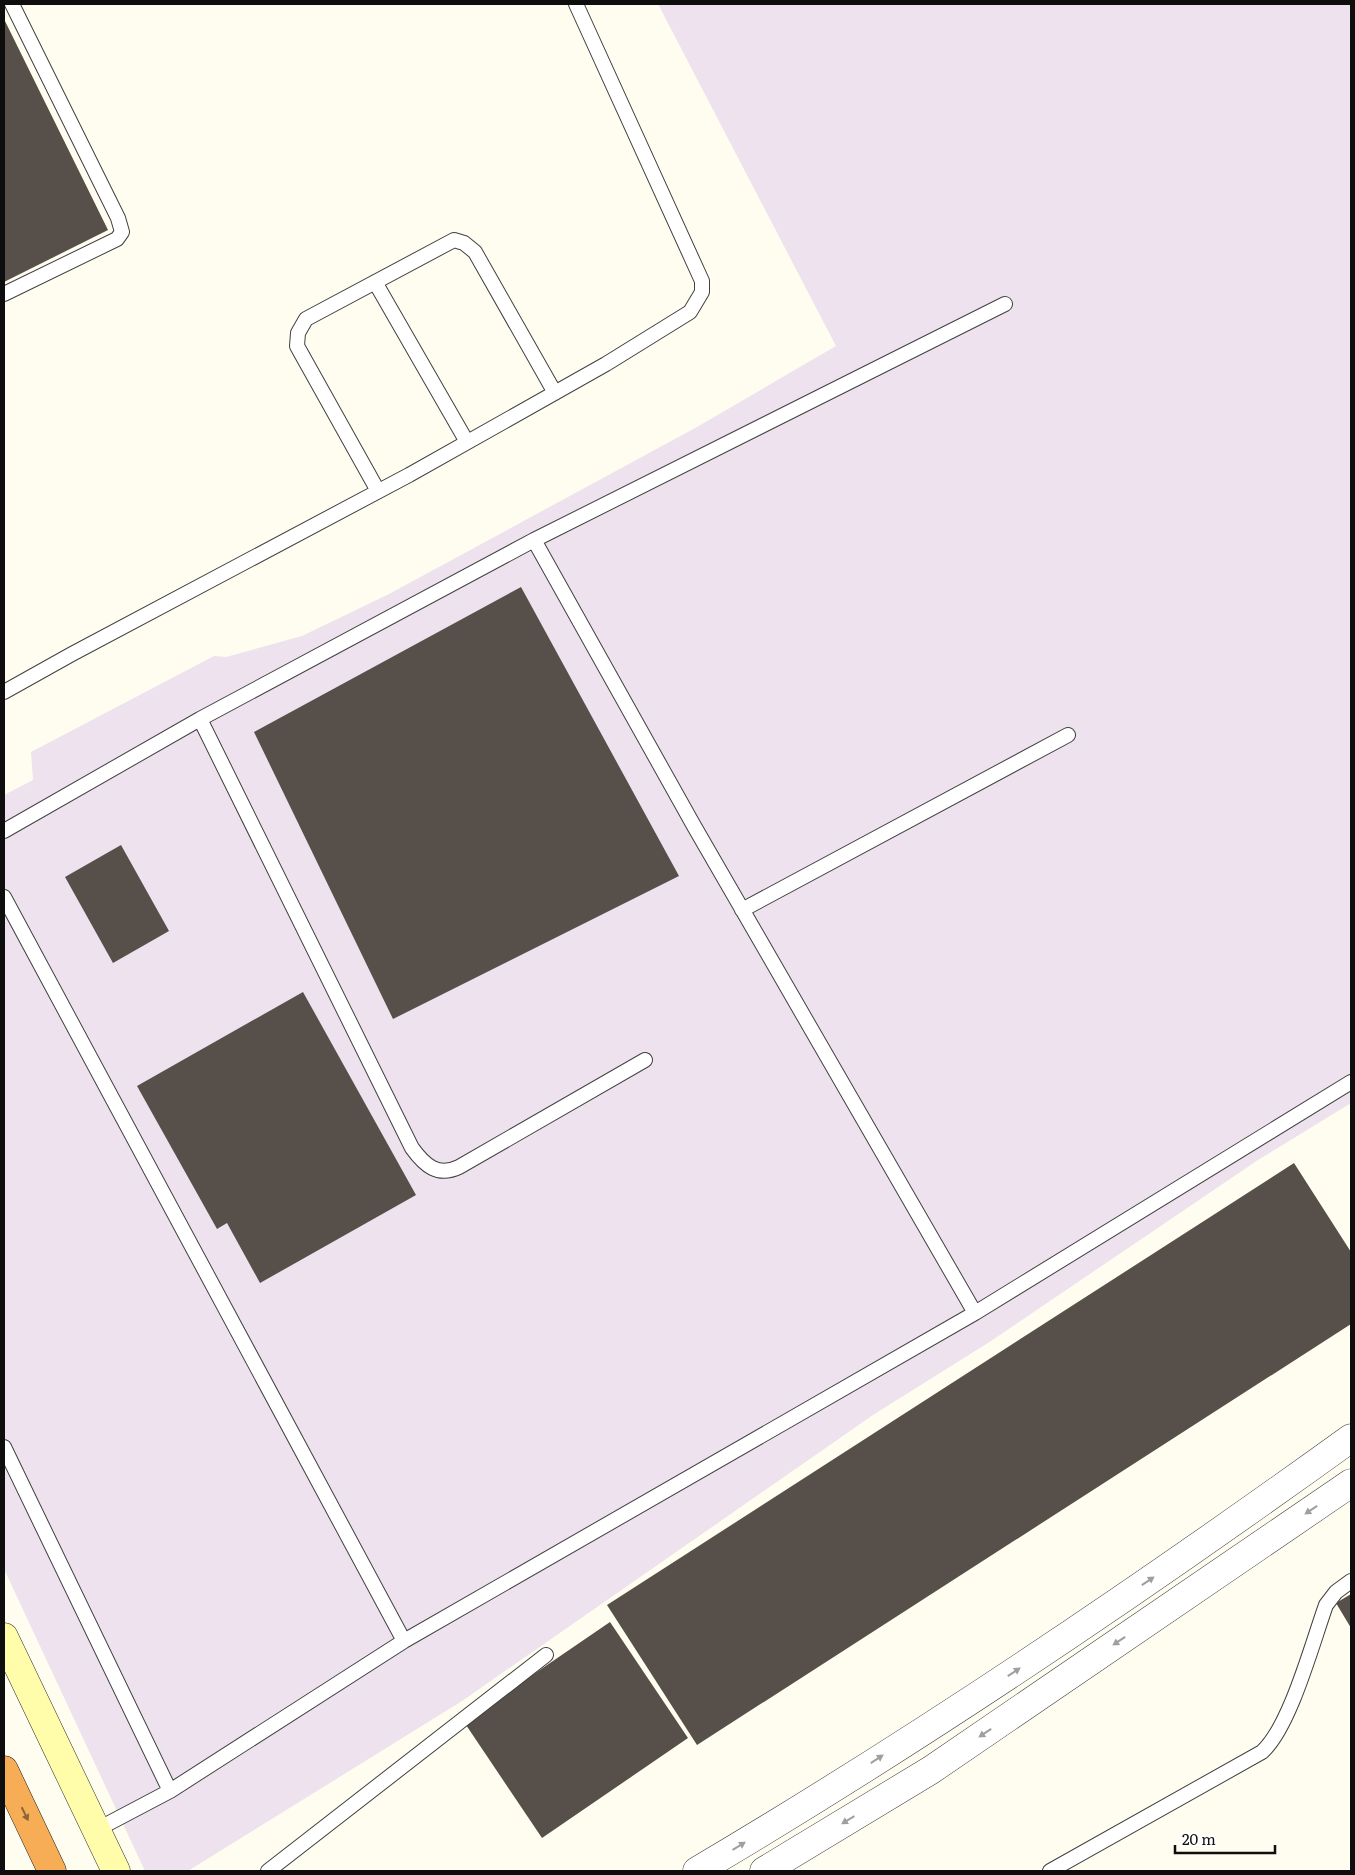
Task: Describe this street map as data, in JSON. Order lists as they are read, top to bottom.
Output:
{
  "scale_bar": "20 m"
}
